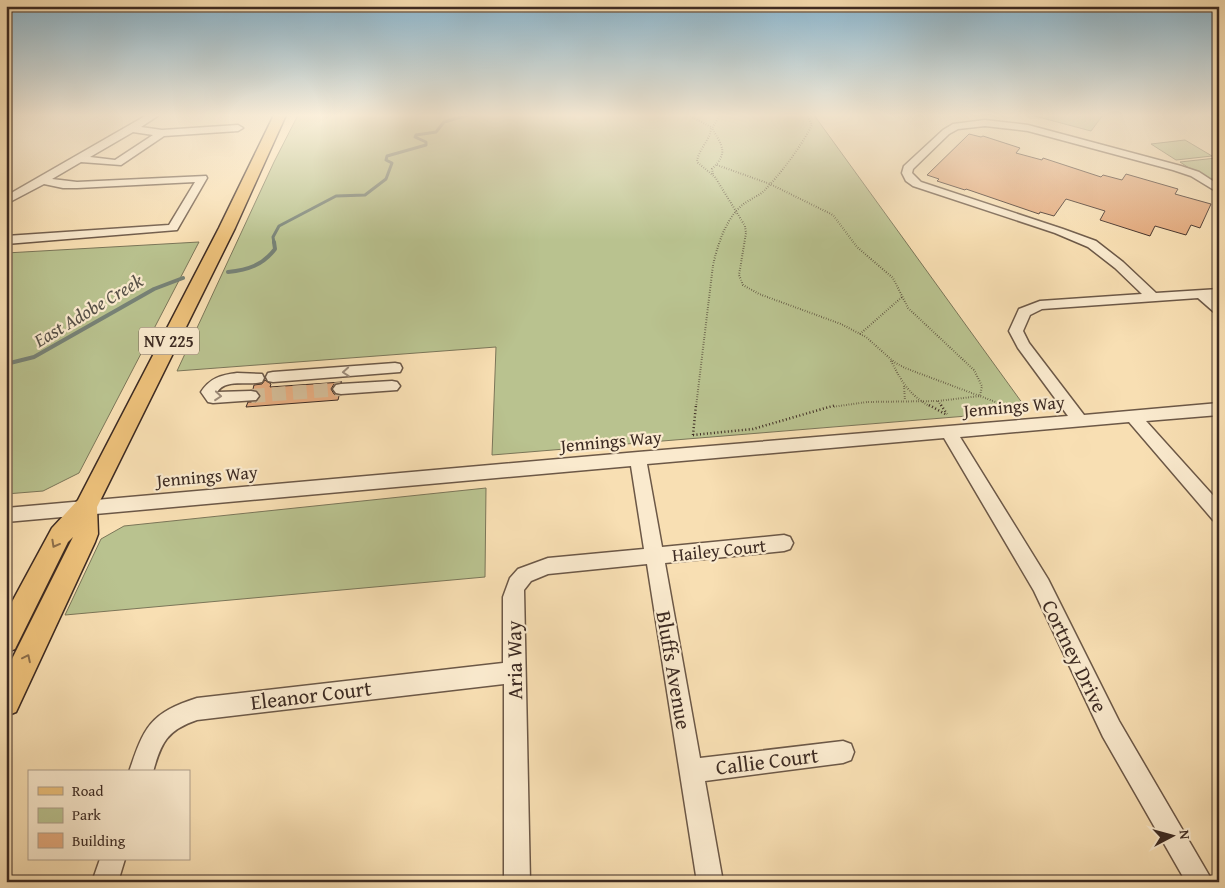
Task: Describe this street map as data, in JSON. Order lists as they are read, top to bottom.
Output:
{
  "streets": {
    "main road": ["NV 225"],
    "street": [
      "Jennings Way",
      "Hailey Court",
      "Cortney Drive",
      "Aria Way",
      "Bluffs Avenue",
      "Eleanor Court",
      "Callie Court"
    ]
  },
  "crossings": [
    ["NV 225", "Jennings Way"],
    ["Jennings Way", "Cortney Drive"],
    ["Jennings Way", "Bluffs Avenue"],
    ["Hailey Court", "Aria Way"],
    ["Hailey Court", "Bluffs Avenue"],
    ["Aria Way", "Bluffs Avenue"],
    ["Aria Way", "Eleanor Court"],
    ["Bluffs Avenue", "Callie Court"]
  ],
  "water": ["East Adobe Creek"],
  "legend": ["Road", "Park", "Building"],
  "north": "right"
}
